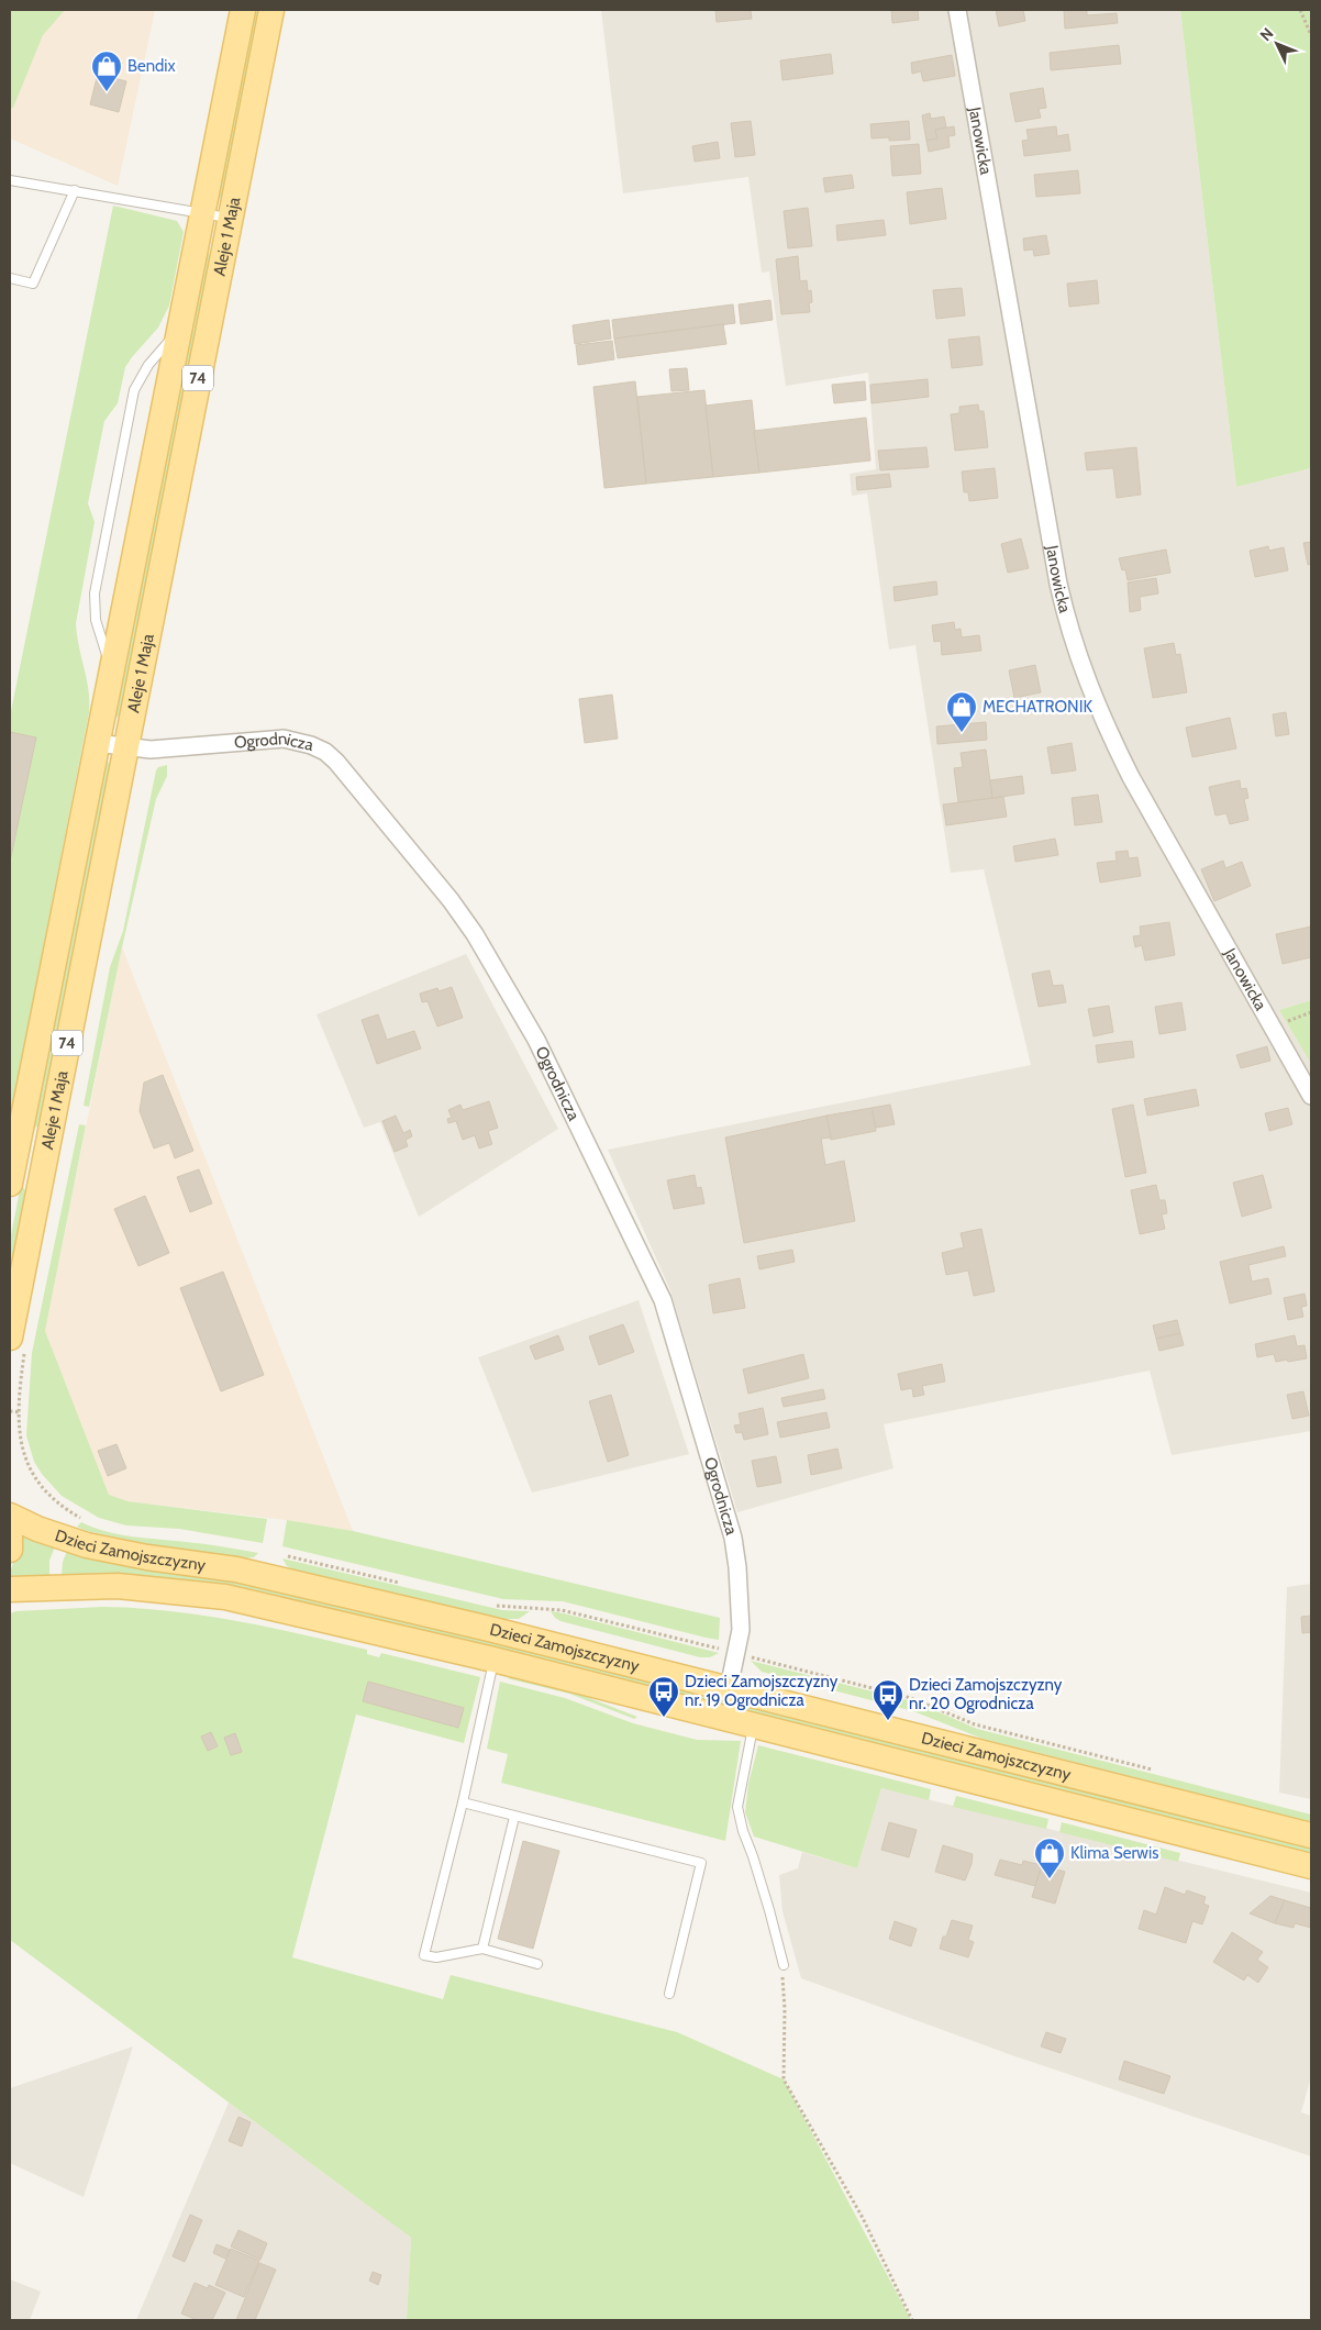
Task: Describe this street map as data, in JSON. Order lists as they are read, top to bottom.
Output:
{
  "streets": {
    "main road": ["Aleje 1 Maja", "74", "Dzieci Zamojszczyzny"],
    "street": ["Janowicka", "Ogrodnicza"]
  },
  "crossings": [
    ["Aleje 1 Maja", "Ogrodnicza"],
    ["Ogrodnicza", "Dzieci Zamojszczyzny"]
  ],
  "places": {
    "shop": ["Bendix", "MECHATRONIK", "Klima Serwis"],
    "bus stop": ["Dzieci Zamojszczyzny nr. 19 Ogrodnicza", "Dzieci Zamojszczyzny nr. 20 Ogrodnicza"]
  },
  "north": "top left"
}
